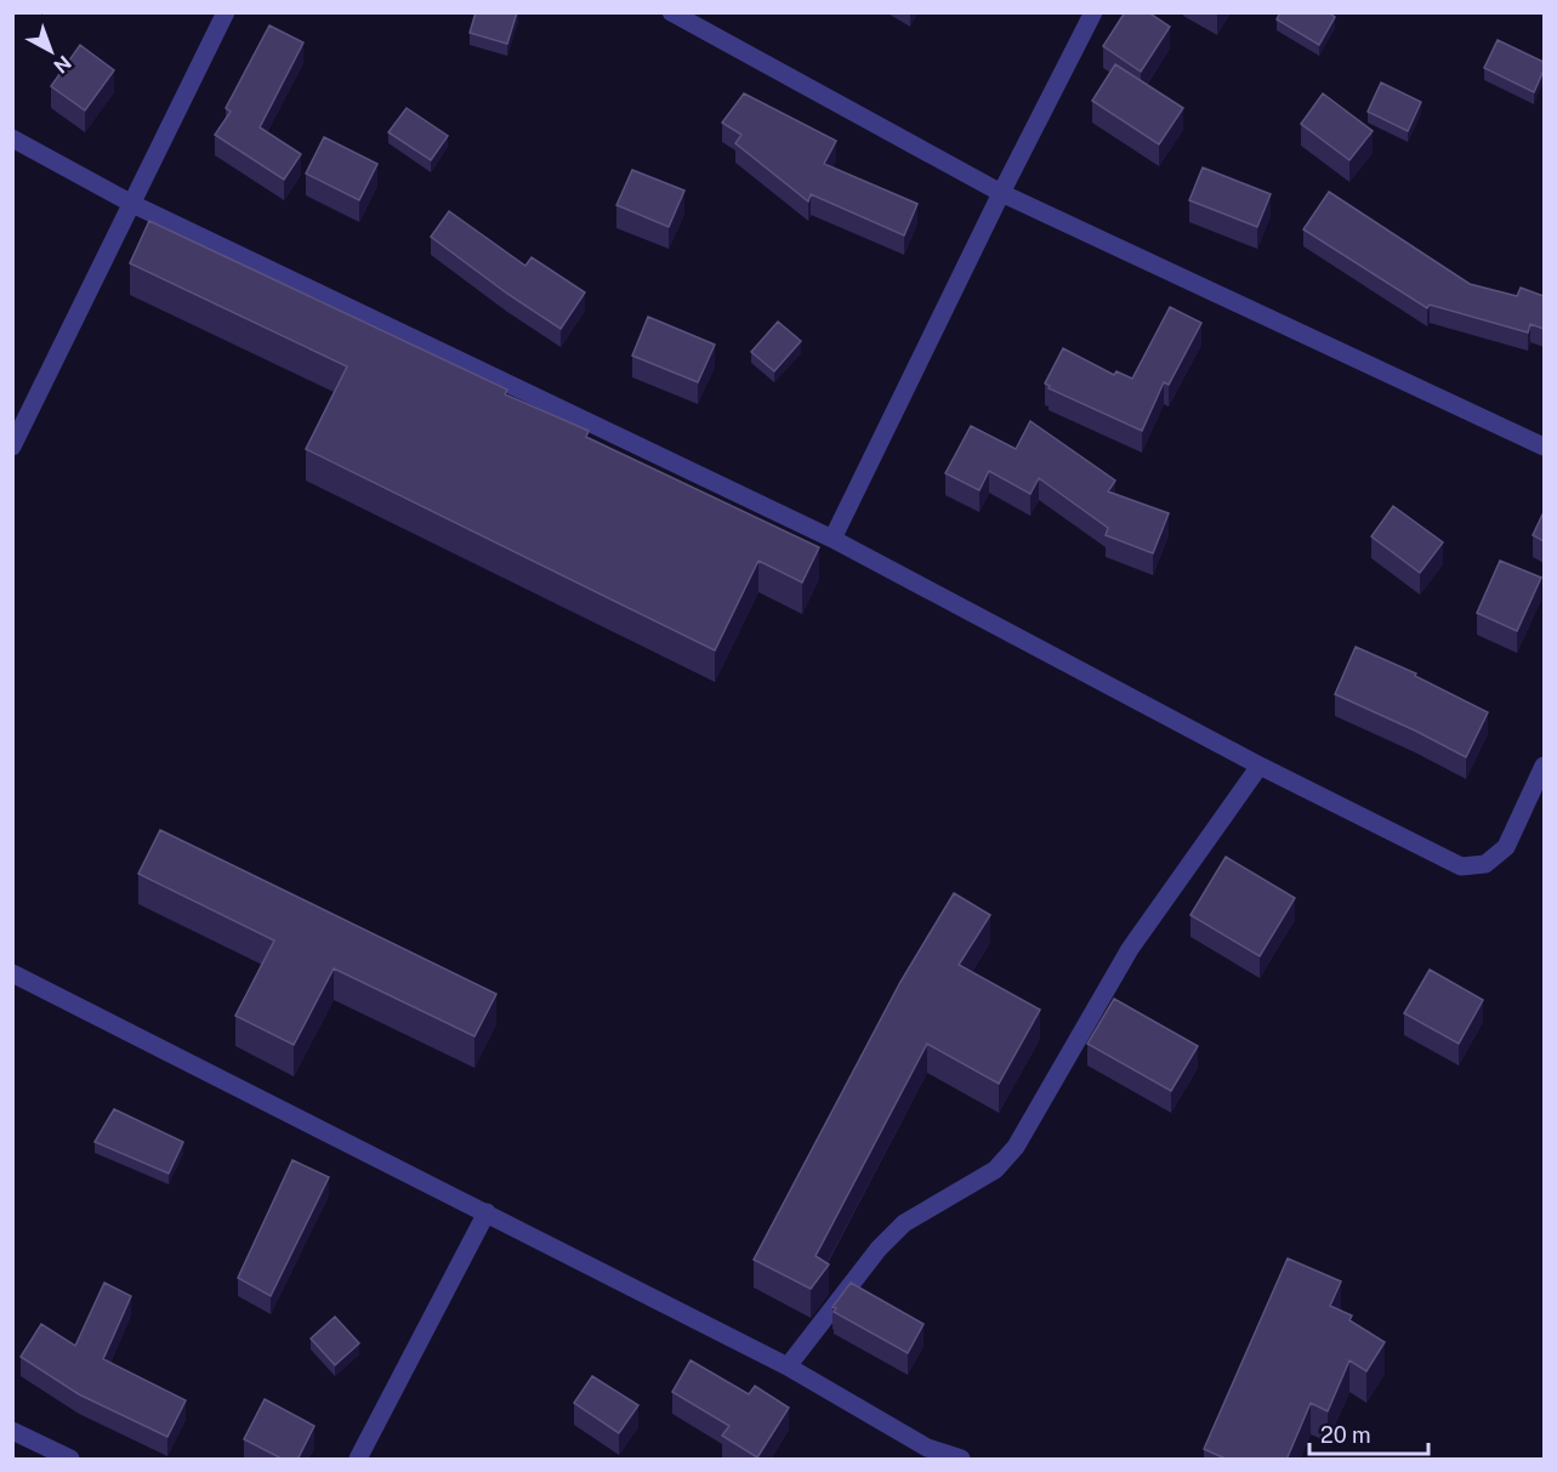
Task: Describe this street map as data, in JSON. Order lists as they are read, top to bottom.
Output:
{
  "scale_bar": "20 m",
  "north": "bottom right"
}
